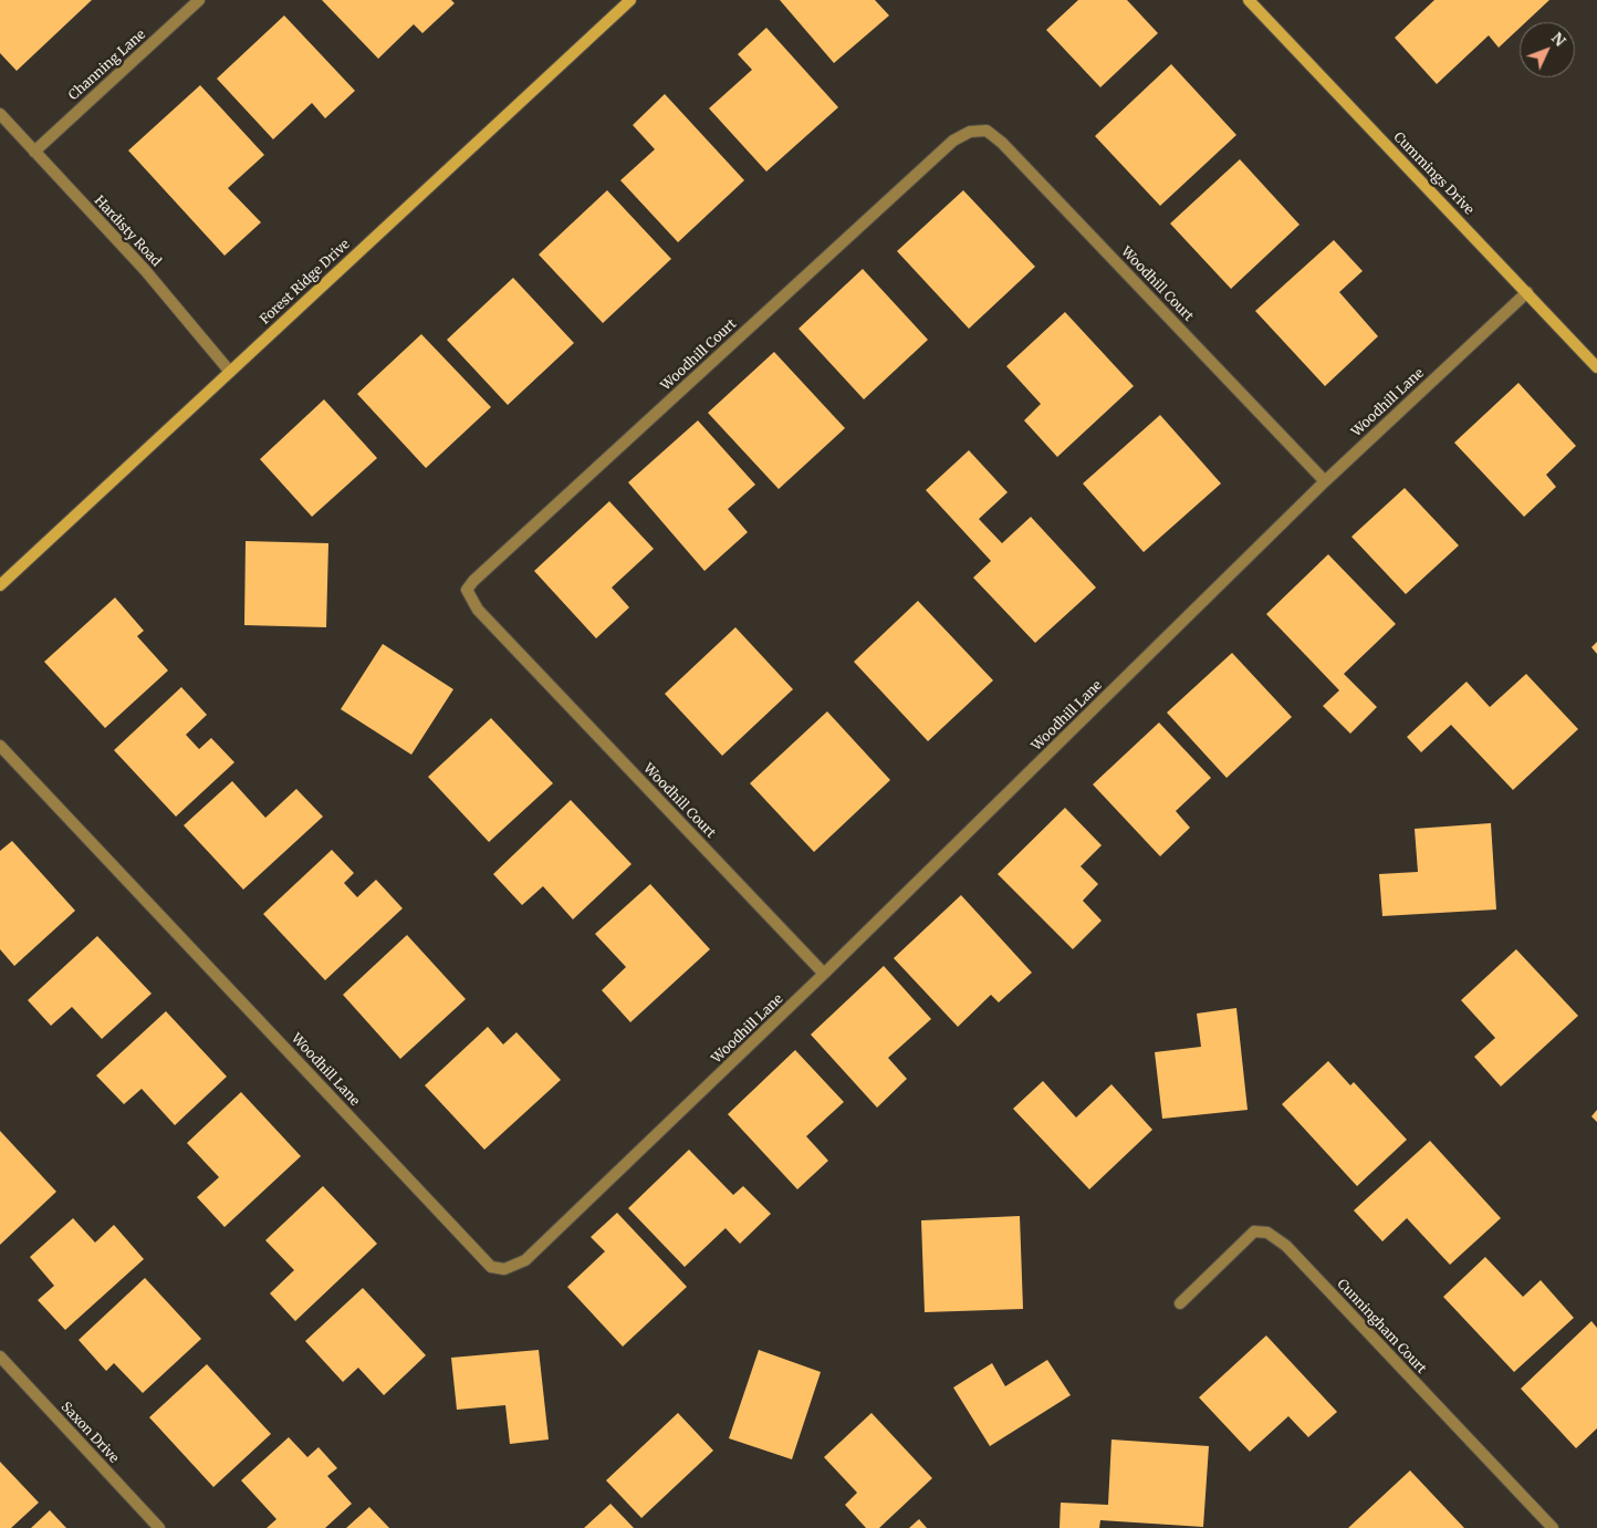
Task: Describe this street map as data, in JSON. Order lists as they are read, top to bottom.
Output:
{
  "streets": {
    "main road": ["Cummings Drive", "Forest Ridge Drive"],
    "street": [
      "Channing Lane",
      "Hardisty Road",
      "Woodhill Court",
      "Woodhill Lane",
      "Cunningham Court",
      "Saxon Drive"
    ]
  },
  "crossings": [
    ["Channing Lane", "Hardisty Road"],
    ["Cummings Drive", "Woodhill Lane"],
    ["Hardisty Road", "Forest Ridge Drive"],
    ["Woodhill Court", "Woodhill Lane"]
  ],
  "north": "top right"
}
